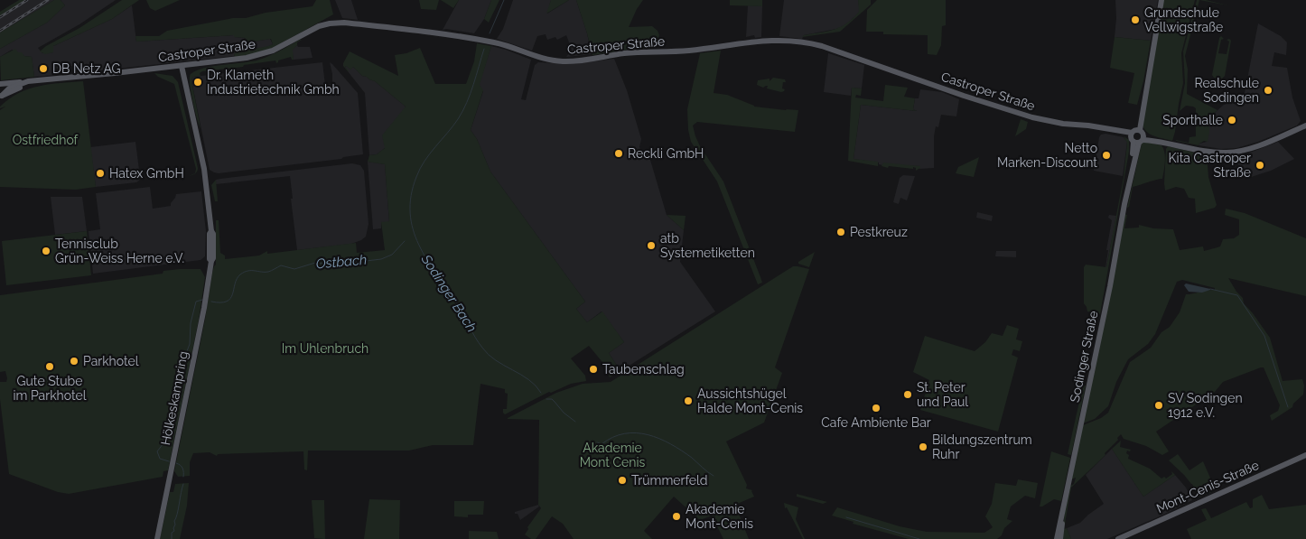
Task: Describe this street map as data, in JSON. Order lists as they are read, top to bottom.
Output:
{
  "streets": {
    "main road": [
      "Castroper Straße",
      "Sodinger Straße",
      "Hölkeskampring",
      "Mont-Cenis-Straße"
    ]
  },
  "crossings": [
    ["Castroper Straße", "Sodinger Straße"],
    ["Castroper Straße", "Hölkeskampring"]
  ],
  "water": ["Ostbach", "Sodinger Bach"],
  "parks": ["Ostfriedhof", "Im Uhlenbruch", "Akademie Mont Cenis"],
  "places": [
    "Grundschule Vellwigstraße",
    "DB Netz AG",
    "Dr. Klameth Industrietechnik Gmbh",
    "Realschule Sodingen",
    "Sporthalle",
    "Reckli GmbH",
    "Netto Marken-Discount",
    "Kita Castroper Straße",
    "Hatex GmbH",
    "Pestkreuz",
    "atb Systemetiketten",
    "Tennisclub Grün-Weiss Herne e.V.",
    "Parkhotel",
    "Gute Stube im Parkhotel",
    "Taubenschlag",
    "St. Peter und Paul",
    "Aussichtshügel Halde Mont-Cenis",
    "SV Sodingen 1912 e.V.",
    "Cafe Ambiente Bar",
    "Bildungszentrum Ruhr",
    "Trümmerfeld",
    "Akademie Mont-Cenis"
  ]
}
